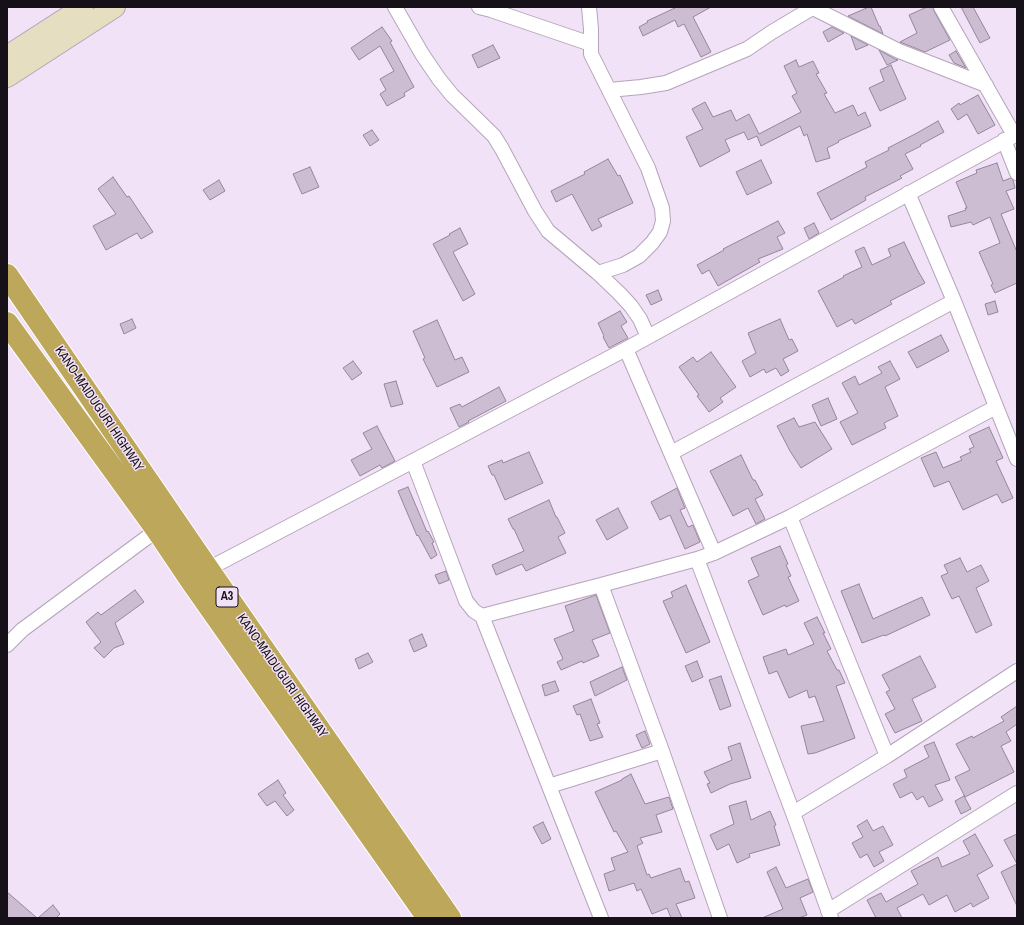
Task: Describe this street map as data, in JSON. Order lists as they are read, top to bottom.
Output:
{
  "streets": {
    "highway": ["KANO-MAIDUGURI HIGHWAY", "A3"]
  }
}
